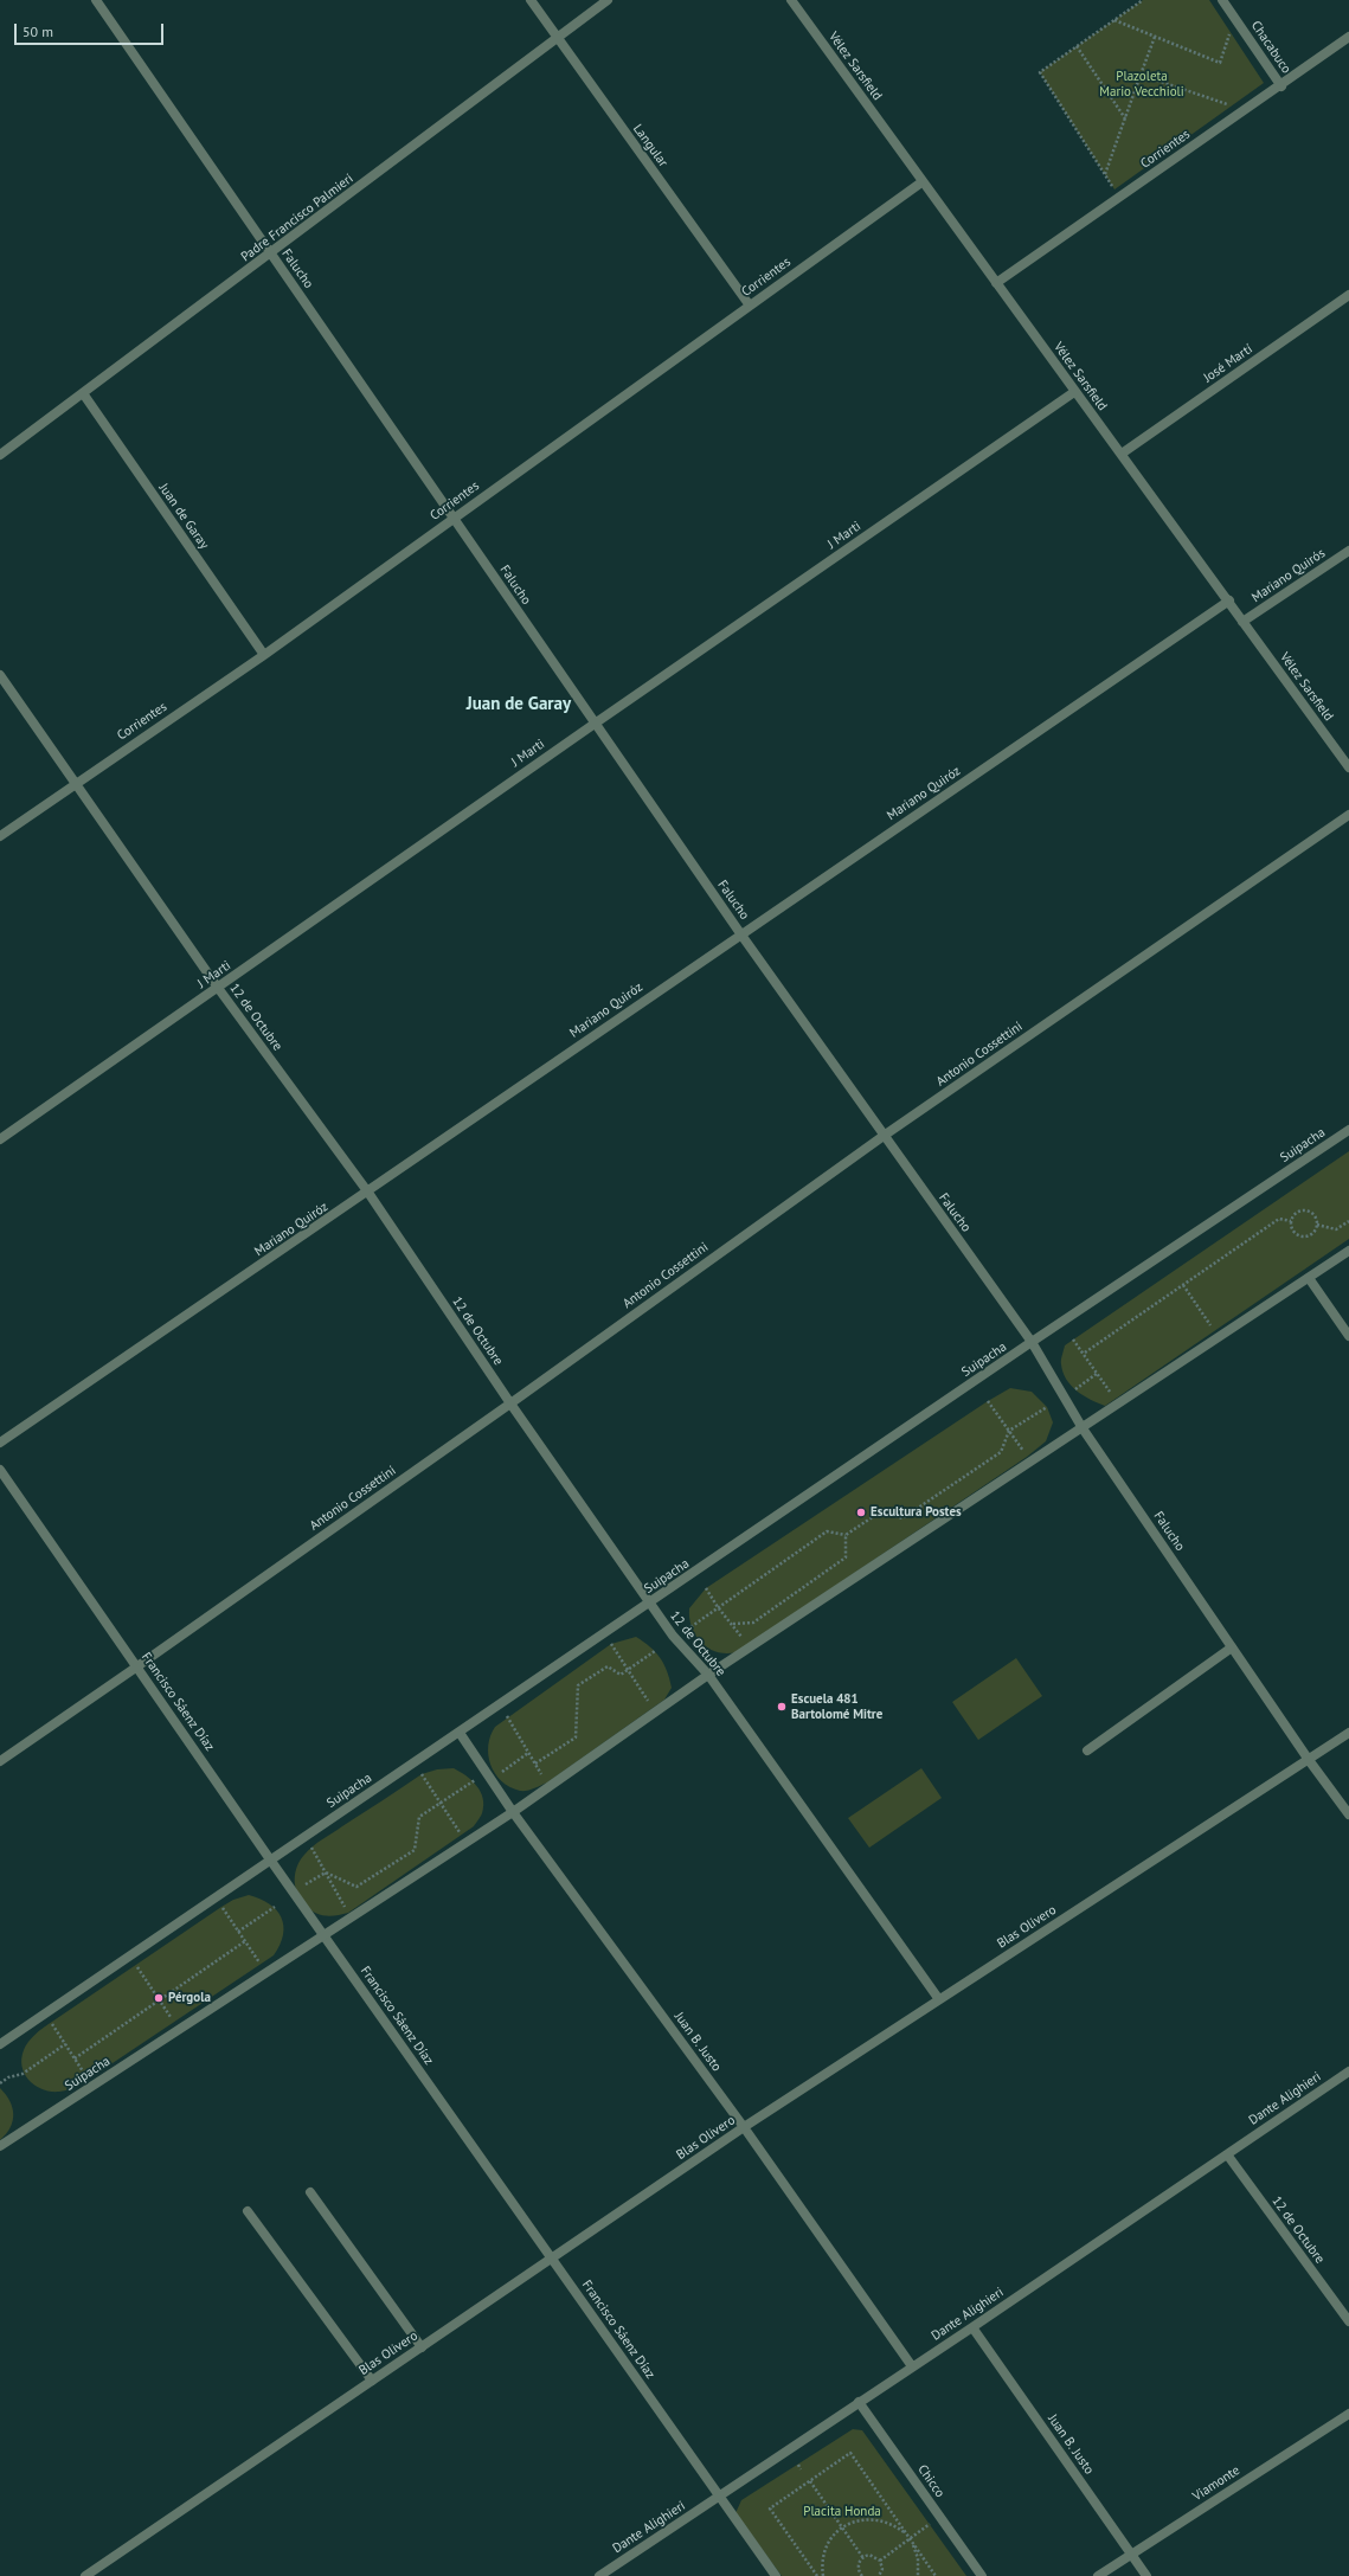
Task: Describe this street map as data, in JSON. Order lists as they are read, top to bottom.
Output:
{
  "streets": {
    "street": [
      "Chacabuco",
      "Vélez Sarsfield",
      "Langular",
      "Corrientes",
      "Padre Francisco Palmieri",
      "Falucho",
      "José Martí",
      "Juan de Garay",
      "J Marti",
      "Mariano Quirós",
      "Mariano Quiróz",
      "12 de Octubre",
      "Antonio Cossettini",
      "Suipacha",
      "Francisco Sáenz Díaz",
      "Blas Olivero",
      "Juan B. Justo",
      "Dante Alighieri",
      "Chicco",
      "Viamonte"
    ]
  },
  "crossings": [
    ["Chacabuco", "Corrientes"],
    ["Vélez Sarsfield", "Corrientes"],
    ["Vélez Sarsfield", "José Martí"],
    ["Vélez Sarsfield", "J Marti"],
    ["Vélez Sarsfield", "Mariano Quirós"],
    ["Vélez Sarsfield", "Mariano Quiróz"],
    ["Langular", "Corrientes"],
    ["Langular", "Padre Francisco Palmieri"],
    ["Corrientes", "Falucho"],
    ["Corrientes", "Juan de Garay"],
    ["Corrientes", "12 de Octubre"],
    ["Padre Francisco Palmieri", "Falucho"],
    ["Padre Francisco Palmieri", "Juan de Garay"],
    ["Falucho", "J Marti"],
    ["Falucho", "Mariano Quiróz"],
    ["Falucho", "Antonio Cossettini"],
    ["Falucho", "Suipacha"],
    ["Falucho", "Blas Olivero"],
    ["J Marti", "12 de Octubre"],
    ["Mariano Quiróz", "12 de Octubre"],
    ["12 de Octubre", "Antonio Cossettini"],
    ["12 de Octubre", "Suipacha"],
    ["12 de Octubre", "Blas Olivero"],
    ["12 de Octubre", "Dante Alighieri"],
    ["Antonio Cossettini", "Francisco Sáenz Díaz"],
    ["Suipacha", "Francisco Sáenz Díaz"],
    ["Suipacha", "Juan B. Justo"],
    ["Francisco Sáenz Díaz", "Blas Olivero"],
    ["Francisco Sáenz Díaz", "Dante Alighieri"],
    ["Blas Olivero", "Juan B. Justo"],
    ["Juan B. Justo", "Dante Alighieri"],
    ["Juan B. Justo", "Viamonte"],
    ["Dante Alighieri", "Chicco"]
  ],
  "districts": ["Juan de Garay"],
  "parks": ["Plazoleta Mario Vecchioli", "Placita Honda"],
  "places": ["Escultura Postes", "Escuela 481 Bartolomé Mitre", "Pérgola"],
  "scale_bar": "50 m"
}
